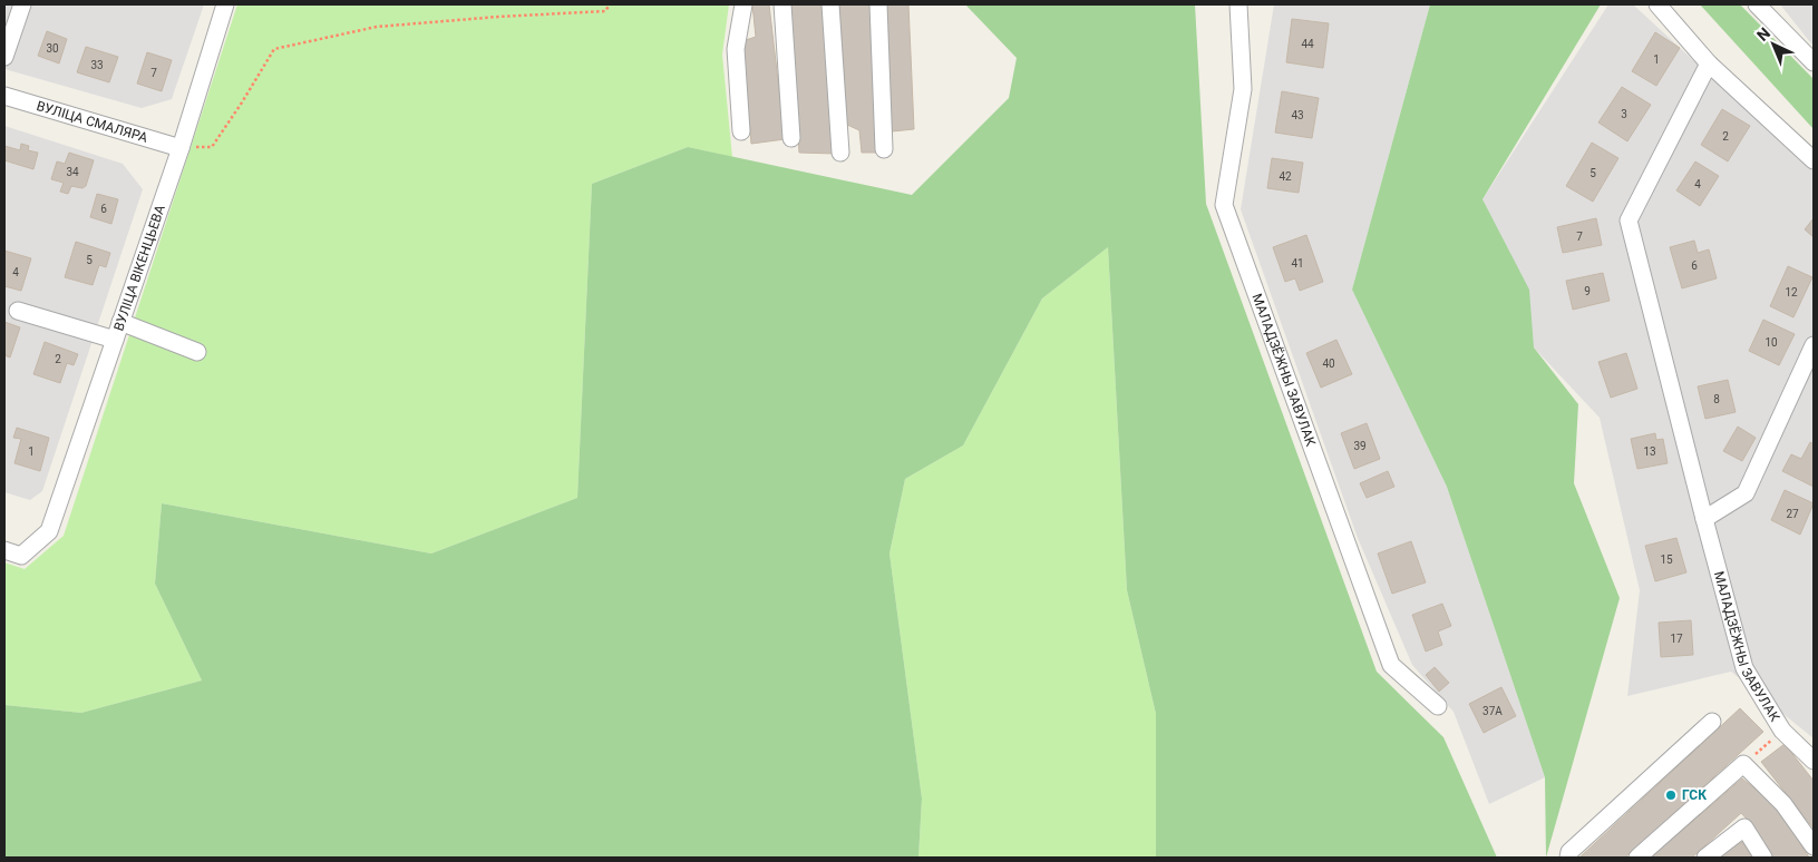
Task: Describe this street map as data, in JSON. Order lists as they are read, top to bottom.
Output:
{
  "streets": {
    "street": ["ВУЛІЦА СМАЛЯРА", "ВУЛІЦА ВІКЕНЦЬЕВА", "МАЛАДЗЁЖНЫ ЗАВУЛАК"]
  },
  "crossings": [
    ["ВУЛІЦА СМАЛЯРА", "ВУЛІЦА ВІКЕНЦЬЕВА"]
  ],
  "places": ["ГСК"],
  "house_numbers": [
    "44",
    "30",
    "1",
    "33",
    "7",
    "3",
    "43",
    "2",
    "34",
    "5",
    "42",
    "4",
    "6",
    "7",
    "5",
    "41",
    "6",
    "4",
    "9",
    "12",
    "10",
    "2",
    "40",
    "8",
    "39",
    "1",
    "13",
    "27",
    "15",
    "17",
    "37А"
  ],
  "north": "top left"
}
